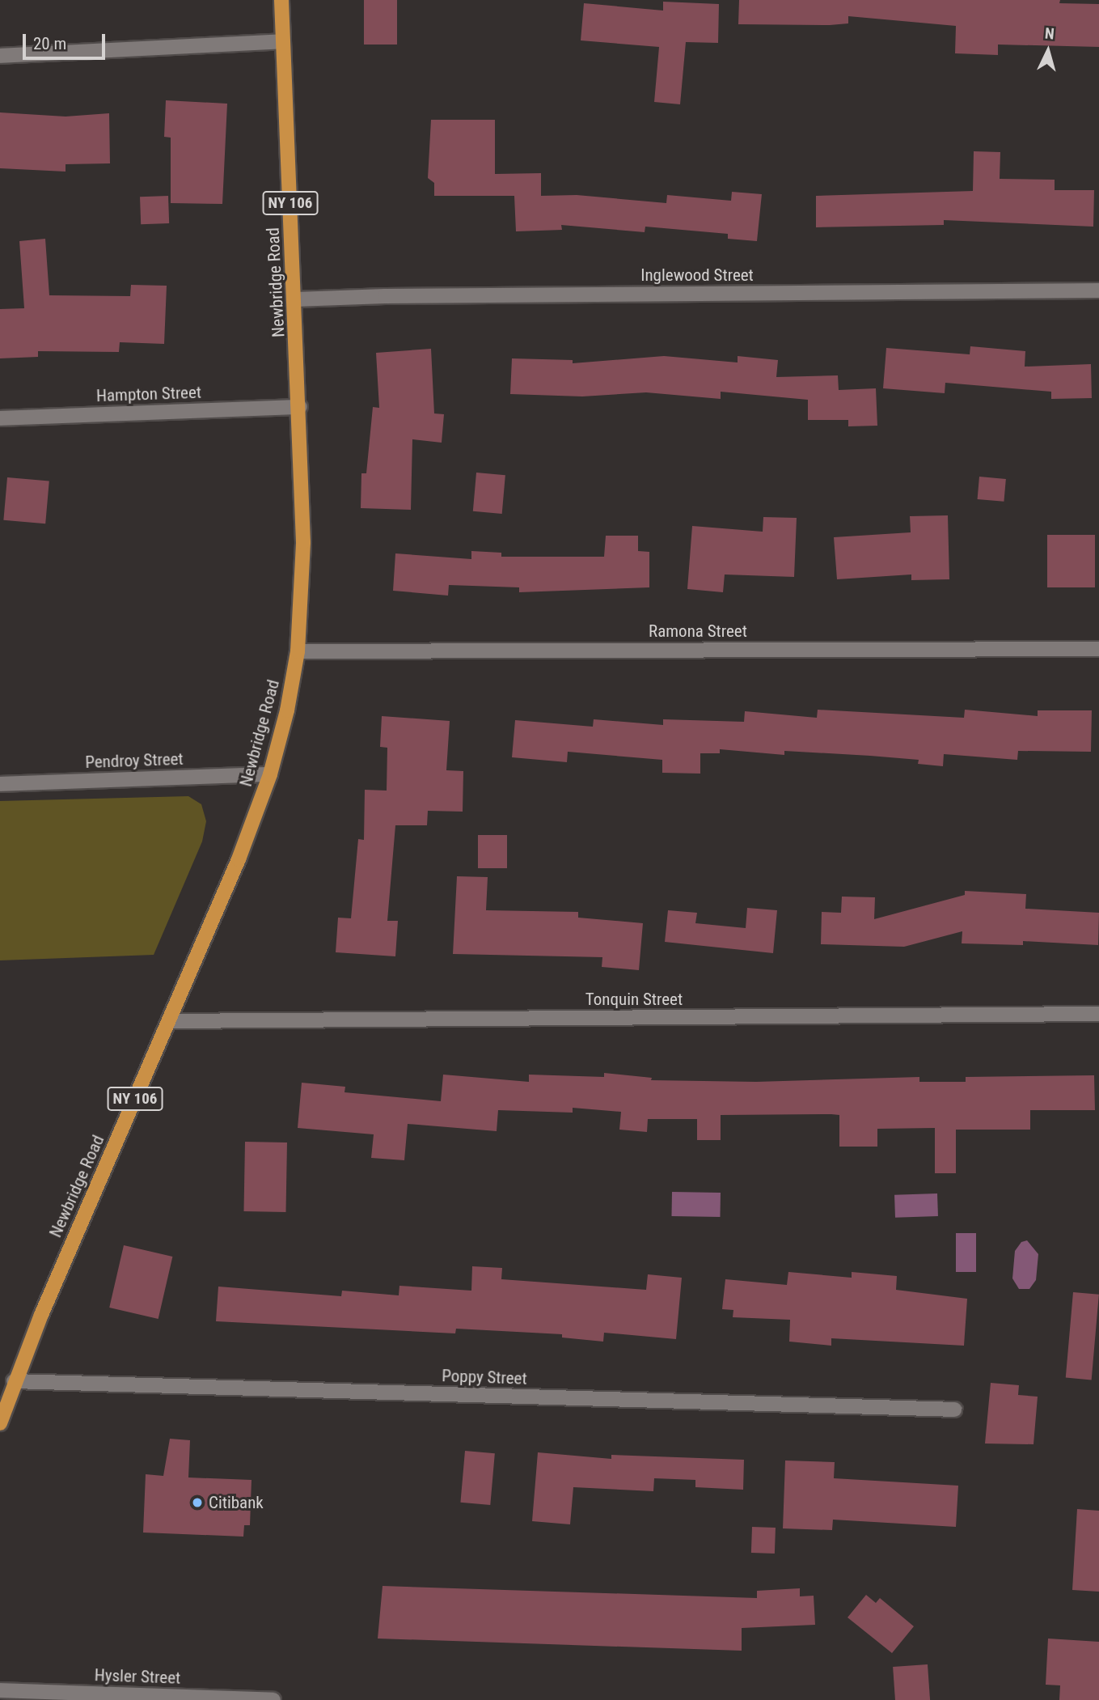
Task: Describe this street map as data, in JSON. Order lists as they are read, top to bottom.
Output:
{
  "streets": {
    "main road": ["NY 106", "Newbridge Road"],
    "street": [
      "Inglewood Street",
      "Hampton Street",
      "Ramona Street",
      "Pendroy Street",
      "Tonquin Street",
      "Poppy Street",
      "Hysler Street"
    ]
  },
  "crossings": [
    ["Inglewood Street", "Newbridge Road"],
    ["Newbridge Road", "Hampton Street"],
    ["Newbridge Road", "Ramona Street"],
    ["Newbridge Road", "Pendroy Street"],
    ["Newbridge Road", "Tonquin Street"],
    ["Newbridge Road", "Poppy Street"]
  ],
  "places": ["Citibank"],
  "scale_bar": "20 m",
  "north": "top"
}
